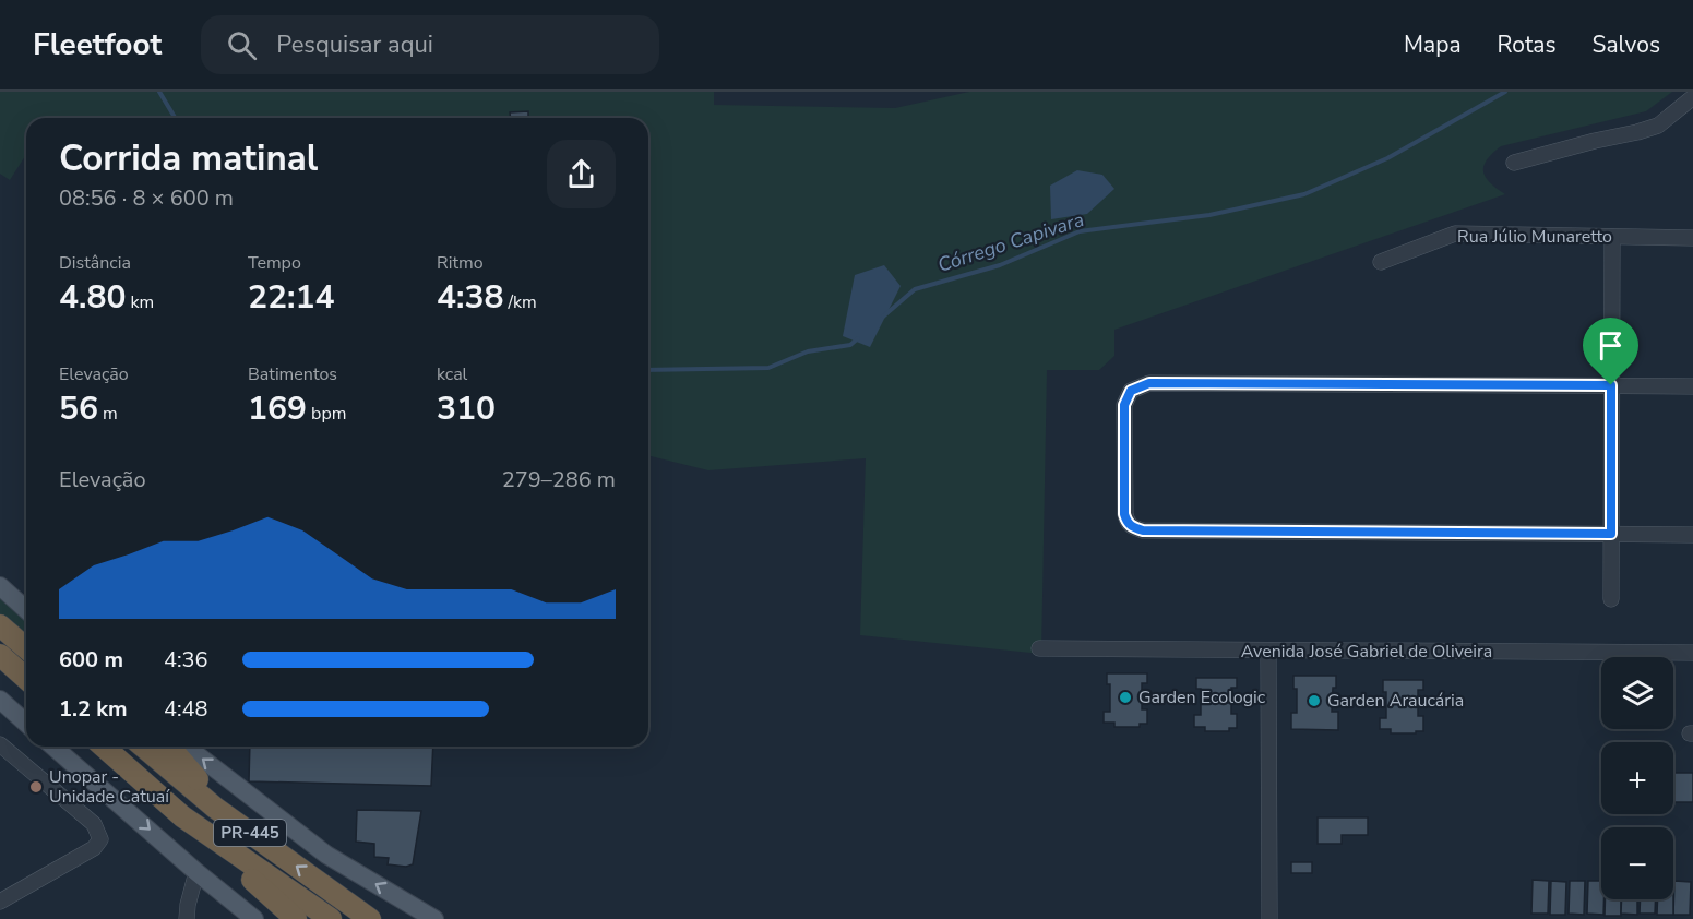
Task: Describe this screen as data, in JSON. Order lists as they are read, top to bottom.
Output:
{
  "streets": {
    "highway": ["PR-445"],
    "street": ["Rua Júlio Munaretto", "Avenida José Gabriel de Oliveira"]
  },
  "water": ["Córrego Capivara"],
  "places": ["Garden Ecologic", "Garden Araucária", "Unopar - Unidade Catuaí"],
  "page": {
    "header": "Fleetfoot",
    "search": "Pesquisar aqui",
    "nav": ["Mapa", "Rotas", "Salvos"],
    "heading": ["Corrida matinal", "08:56 · 8 × 600 m"],
    "stats": [
      ["Distância", "4.80 km"],
      ["Tempo", "22:14"],
      ["Ritmo", "4:38 /km"],
      ["Elevação", "56 m"],
      ["Batimentos", "169 bpm"],
      ["kcal", "310"]
    ],
    "chart": ["Elevação", "279–286 m"],
    "list": [
      {
        "name": "600 m",
        "note": "4:36"
      },
      {
        "name": "1.2 km",
        "note": "4:48"
      }
    ],
    "map_buttons": ["+", "−"]
  }
}
